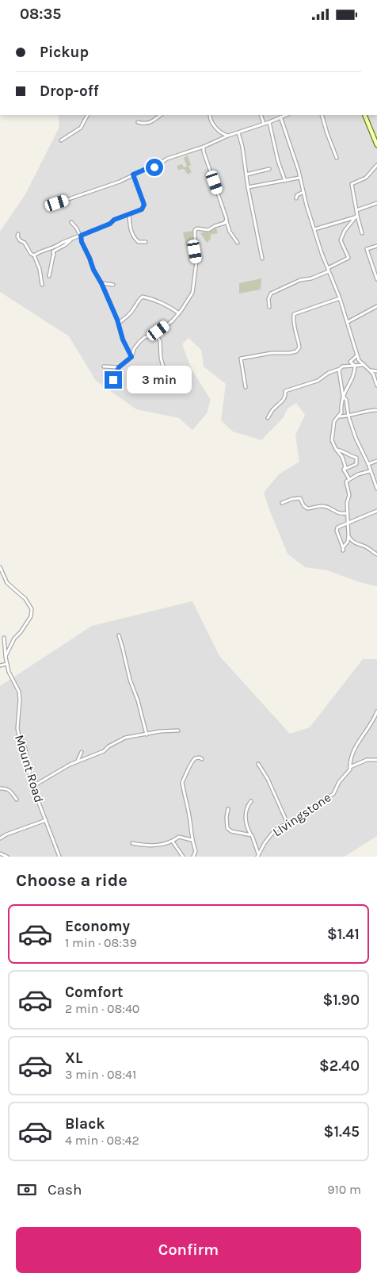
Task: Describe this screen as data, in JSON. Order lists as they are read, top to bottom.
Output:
{
  "streets": {
    "street": ["Mount Road", "LIvingstone"]
  },
  "page": {
    "status": "08:35",
    "banner": ["Pickup", "Drop-off"],
    "bubble": "3 min",
    "heading": "Choose a ride",
    "list": [
      {
        "name": "Economy",
        "note": "1 min · 08:39",
        "value": "$1.41"
      },
      {
        "name": "Comfort",
        "note": "2 min · 08:40",
        "value": "$1.90"
      },
      {
        "name": "XL",
        "note": "3 min · 08:41",
        "value": "$2.40"
      },
      {
        "name": "Black",
        "note": "4 min · 08:42",
        "value": "$1.45"
      }
    ],
    "pay": ["Cash", "910 m"],
    "buttons": "Confirm"
  }
}
